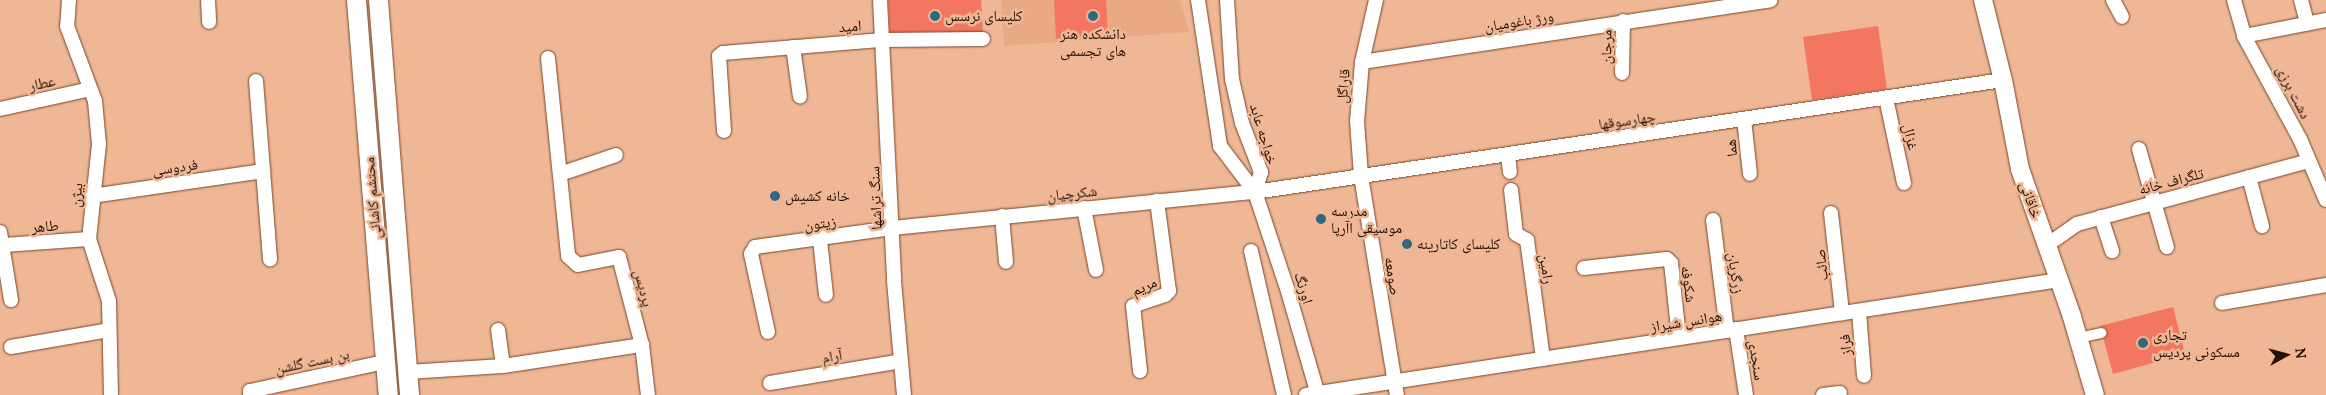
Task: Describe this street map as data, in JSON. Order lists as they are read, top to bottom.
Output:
{
  "streets": {
    "main road": ["محتشم کاشانی"],
    "street": [
      "ورژ باغومیان",
      "امید",
      "مرجان",
      "عطار",
      "قاراگل",
      "دشت برزی",
      "چهارسوقها",
      "خواجه عابد",
      "غزال",
      "هما",
      "فردوسی",
      "تلگراف خانه",
      "شکرچیان",
      "بیژن",
      "سنگ تراشها",
      "خاقانی",
      "زیتون",
      "طاهر",
      "صائب",
      "رامین",
      "زرگریان",
      "صومعه",
      "شکوفه",
      "مریم",
      "پردیس",
      "اورنگ",
      "هوانس شیراز",
      "فراز",
      "آرام",
      "سنجدی",
      "بن بست گلشن"
    ]
  },
  "crossings": [
    ["ورژ باغومیان", "مرجان"],
    ["ورژ باغومیان", "قاراگل"],
    ["امید", "سنگ تراشها"],
    ["عطار", "بیژن"],
    ["قاراگل", "چهارسوقها"],
    ["قاراگل", "صومعه"],
    ["دشت برزی", "تلگراف خانه"],
    ["چهارسوقها", "خواجه عابد"],
    ["چهارسوقها", "غزال"],
    ["چهارسوقها", "هما"],
    ["چهارسوقها", "شکرچیان"],
    ["چهارسوقها", "خاقانی"],
    ["چهارسوقها", "صومعه"],
    ["چهارسوقها", "اورنگ"],
    ["خواجه عابد", "شکرچیان"],
    ["خواجه عابد", "اورنگ"],
    ["فردوسی", "بیژن"],
    ["تلگراف خانه", "خاقانی"],
    ["شکرچیان", "سنگ تراشها"],
    ["شکرچیان", "زیتون"],
    ["شکرچیان", "مریم"],
    ["شکرچیان", "اورنگ"],
    ["بیژن", "طاهر"],
    ["محتشم کاشانی", "بن بست گلشن"],
    ["سنگ تراشها", "زیتون"],
    ["سنگ تراشها", "آرام"],
    ["خاقانی", "هوانس شیراز"],
    ["صائب", "هوانس شیراز"],
    ["رامین", "هوانس شیراز"],
    ["زرگریان", "هوانس شیراز"],
    ["زرگریان", "سنجدی"],
    ["صومعه", "هوانس شیراز"],
    ["شکوفه", "هوانس شیراز"],
    ["اورنگ", "هوانس شیراز"],
    ["هوانس شیراز", "فراز"],
    ["هوانس شیراز", "سنجدی"]
  ],
  "places": [
    "کلیسای نرسس",
    "دانشکده هنر های تجسمی",
    "خانه کشیش",
    "مدرسه موسیقی اآرپا",
    "کلیسای کاتارینه",
    "تجاری مسکونی پردیس"
  ],
  "north": "right"
}
